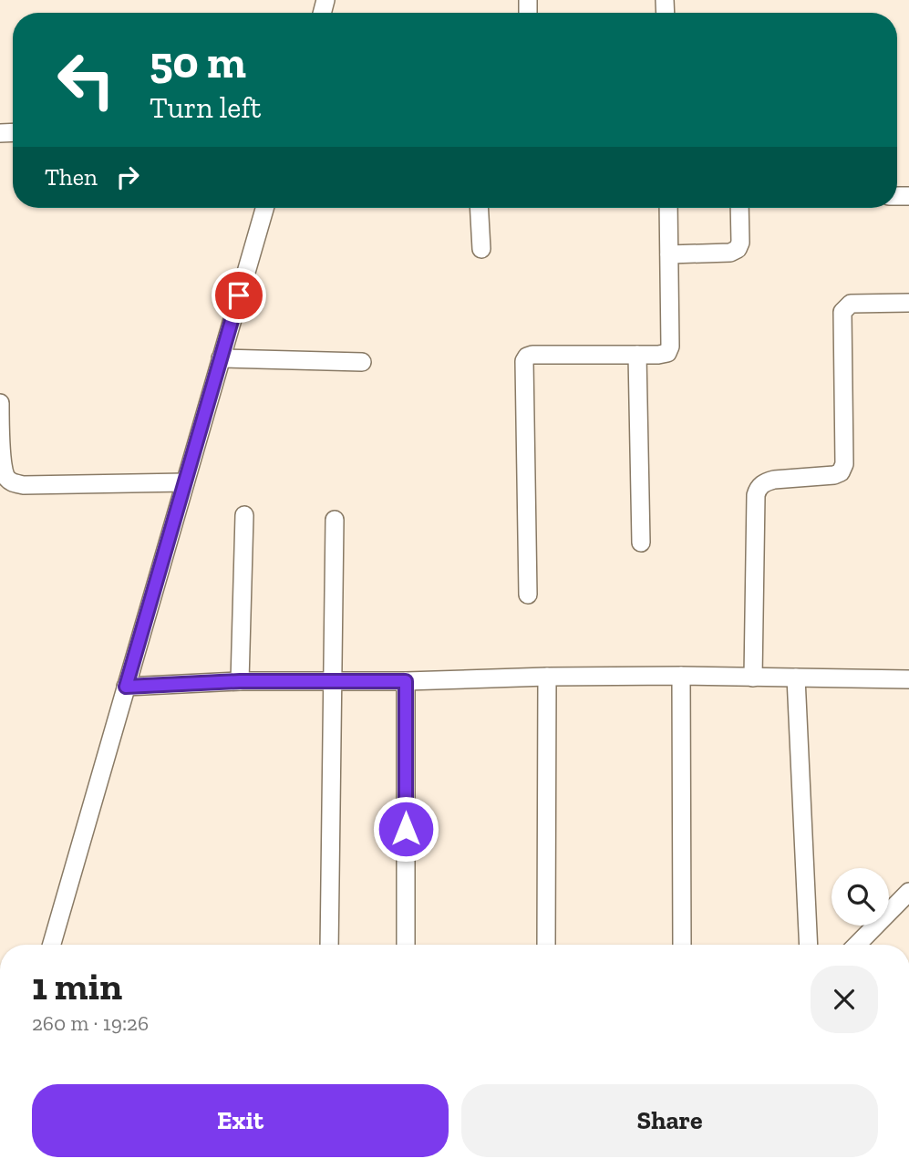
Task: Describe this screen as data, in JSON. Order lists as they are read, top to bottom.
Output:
{
  "page": {
    "turn": ["50 m", "Turn left"],
    "then": "Then",
    "heading": ["1 min", "260 m · 19:26"],
    "buttons": ["Exit", "Share"]
  }
}
